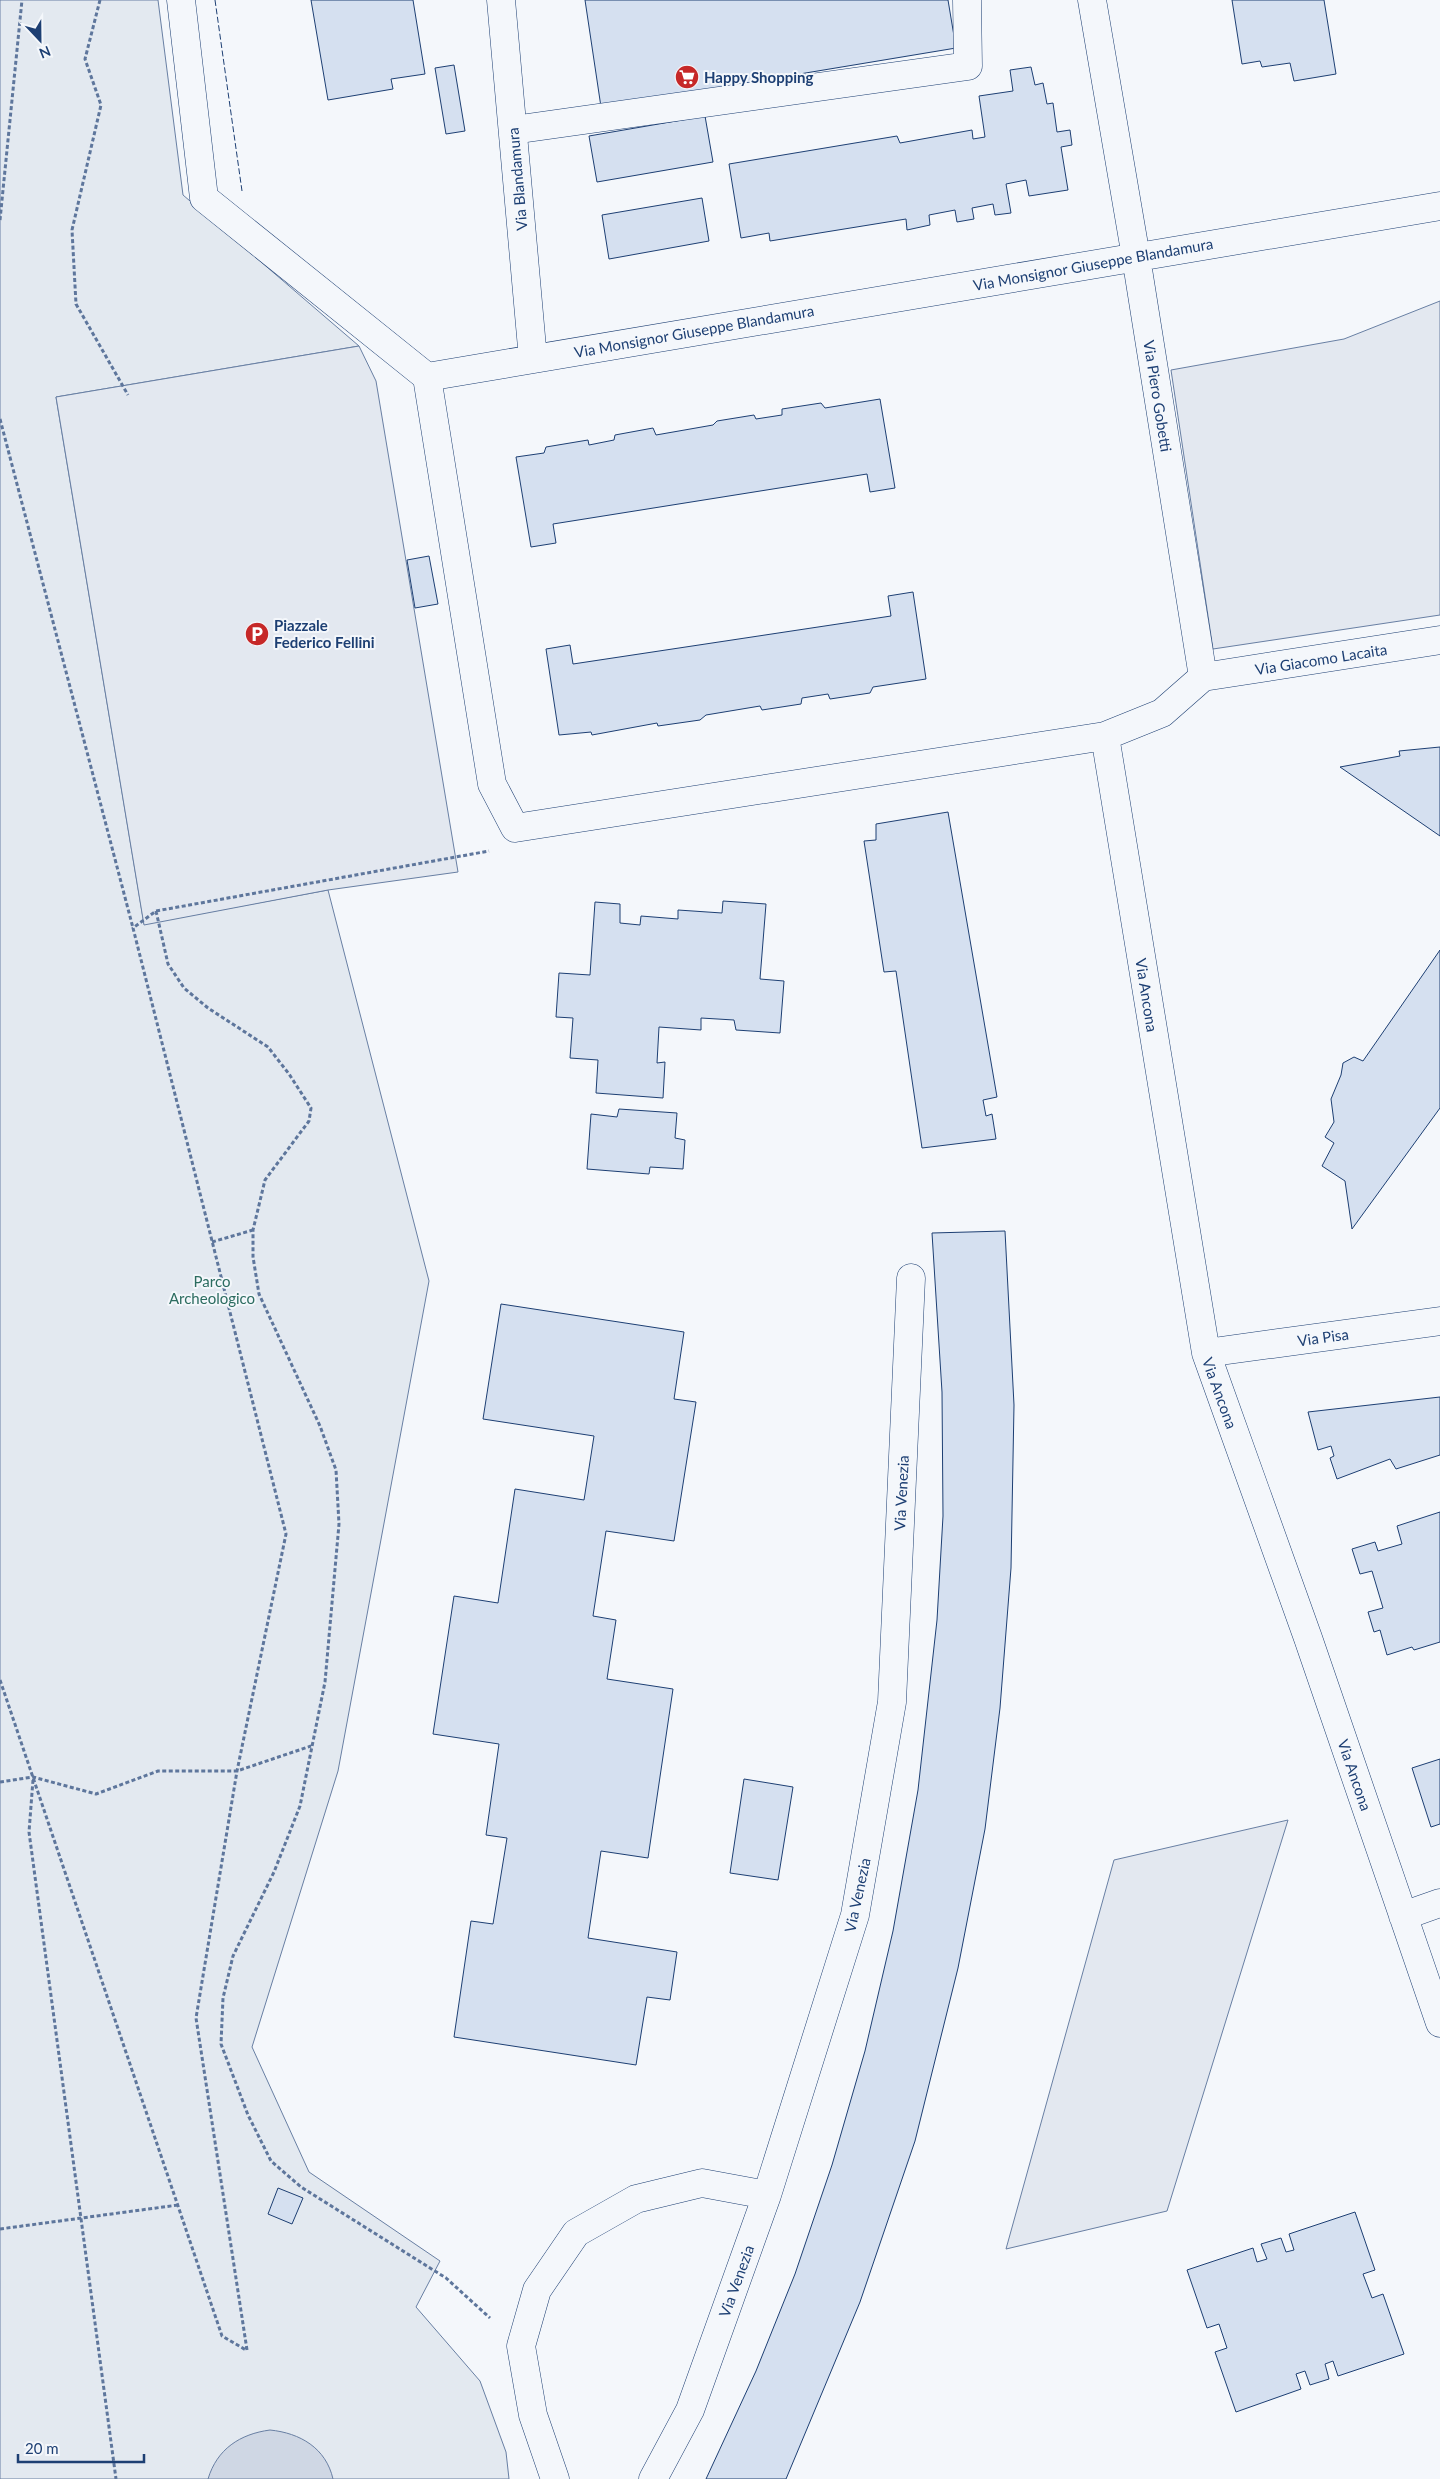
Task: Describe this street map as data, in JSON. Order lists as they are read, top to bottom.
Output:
{
  "streets": {
    "street": [
      "Via Blandamura",
      "Via Monsignor Giuseppe Blandamura",
      "Via Piero Gobetti",
      "Via Giacomo Lacaita",
      "Via Ancona",
      "Via Pisa",
      "Via Venezia"
    ]
  },
  "crossings": [
    ["Via Blandamura", "Via Monsignor Giuseppe Blandamura"],
    ["Via Monsignor Giuseppe Blandamura", "Via Piero Gobetti"],
    ["Via Piero Gobetti", "Via Giacomo Lacaita"],
    ["Via Ancona", "Via Pisa"]
  ],
  "parks": ["Parco Archeologico"],
  "places": {
    "supermarket": ["Happy Shopping"],
    "parking": ["Piazzale Federico Fellini"]
  },
  "scale_bar": "20 m",
  "north": "bottom"
}
